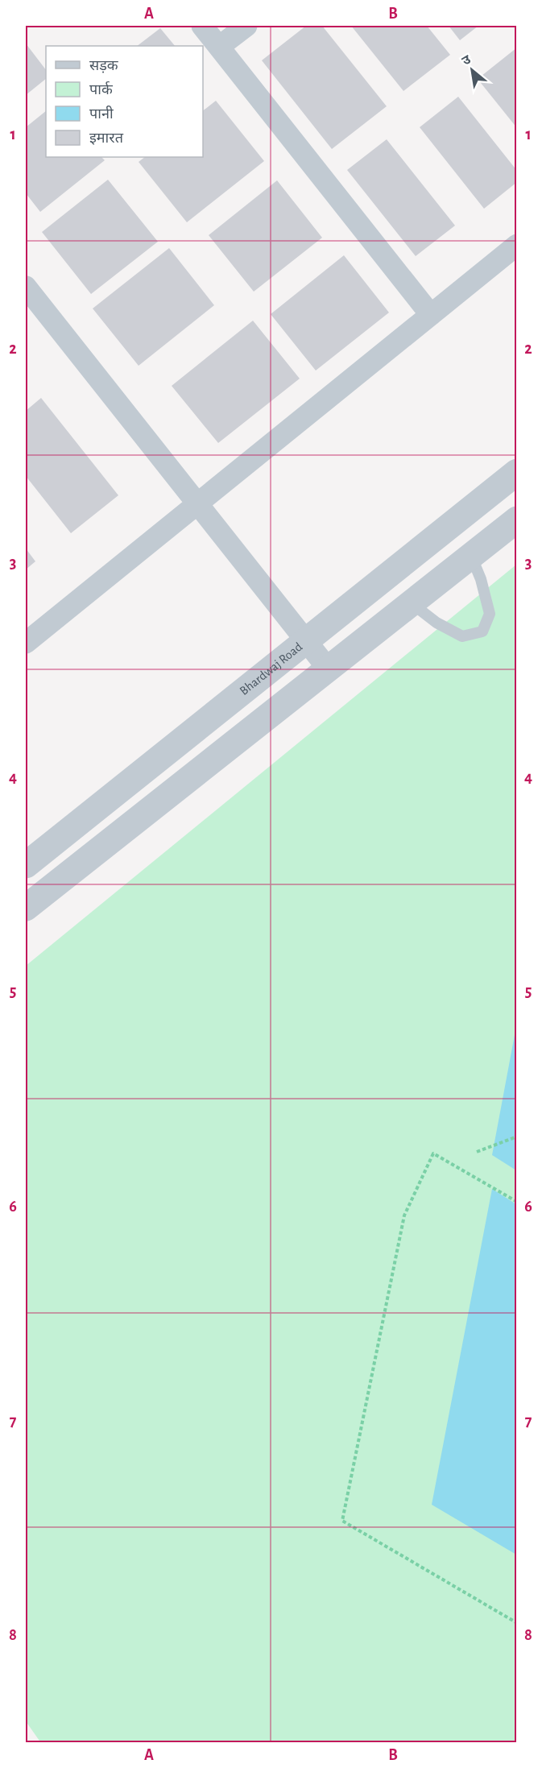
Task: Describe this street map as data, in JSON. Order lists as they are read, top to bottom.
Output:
{
  "streets": {
    "street": ["Bhardwaj Road"]
  },
  "legend": [
    "सड़क",
    "पार्क",
    "पानी",
    "इमारत"
  ],
  "north": "top left",
  "grid": {
    "columns": ["A", "B"],
    "rows": [
      "1",
      "2",
      "3",
      "4",
      "5",
      "6",
      "7",
      "8"
    ]
  }
}
